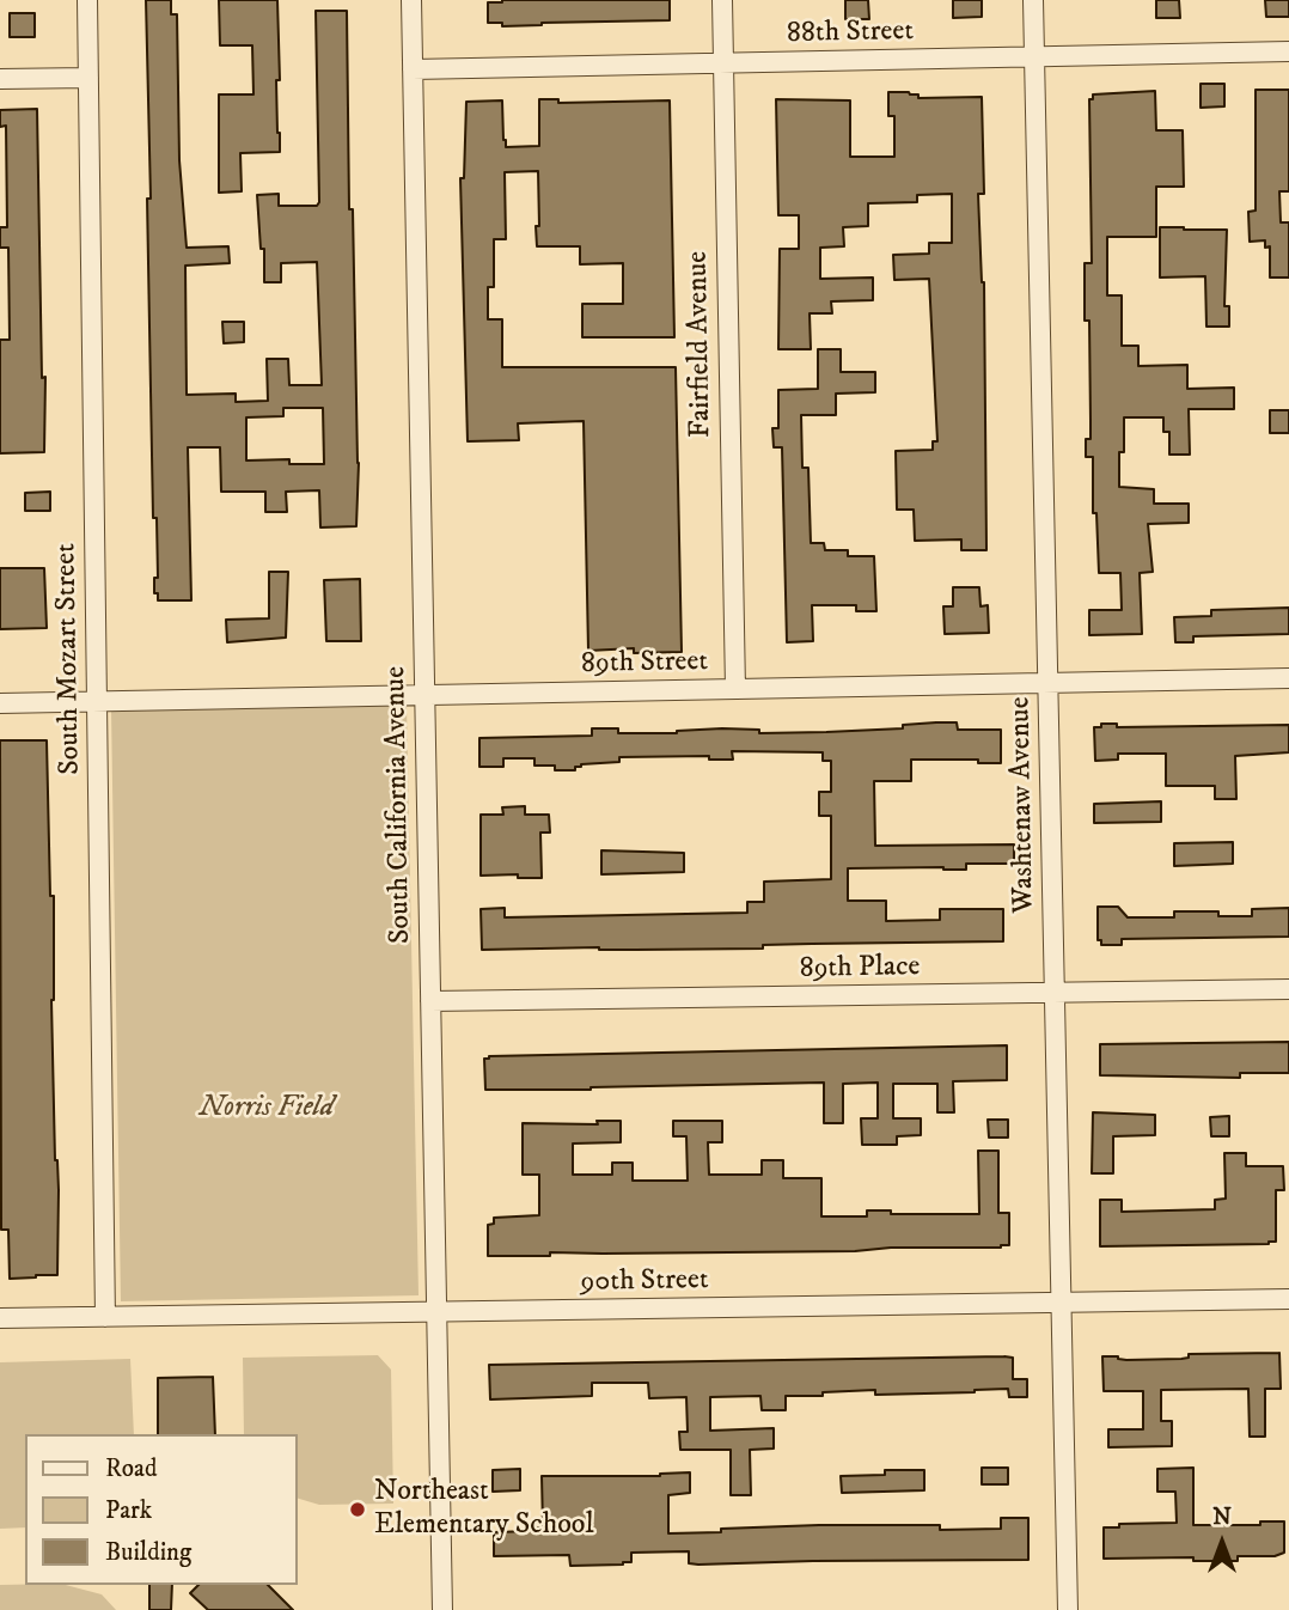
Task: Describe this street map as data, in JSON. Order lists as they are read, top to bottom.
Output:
{
  "streets": {
    "street": [
      "88th Street",
      "Fairfield Avenue",
      "South Mozart Street",
      "89th Street",
      "South California Avenue",
      "Washtenaw Avenue",
      "89th Place",
      "90th Street"
    ]
  },
  "crossings": [
    ["88th Street", "Fairfield Avenue"],
    ["88th Street", "South California Avenue"],
    ["88th Street", "Washtenaw Avenue"],
    ["Fairfield Avenue", "89th Street"],
    ["South Mozart Street", "89th Street"],
    ["South Mozart Street", "90th Street"],
    ["89th Street", "South California Avenue"],
    ["89th Street", "Washtenaw Avenue"],
    ["South California Avenue", "89th Place"],
    ["South California Avenue", "90th Street"],
    ["Washtenaw Avenue", "89th Place"],
    ["Washtenaw Avenue", "90th Street"]
  ],
  "parks": ["Norris Field"],
  "places": ["Northeast Elementary School"],
  "legend": ["Road", "Park", "Building"],
  "north": "top"
}
